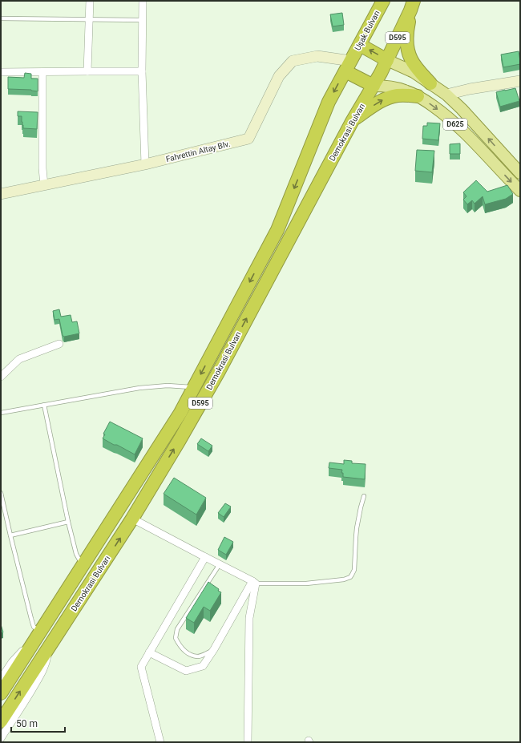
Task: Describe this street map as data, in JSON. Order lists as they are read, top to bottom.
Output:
{
  "streets": {
    "highway": ["Uşak Bulvarı", "D595", "Demokrasi Bulvarı"],
    "main road": ["D625"],
    "street": ["Fahrettin Altay Blv."]
  },
  "crossings": [
    ["Uşak Bulvarı", "Demokrasi Bulvarı"],
    ["Uşak Bulvarı", "Fahrettin Altay Blv."],
    ["D595", "D625"],
    ["D595", "Demokrasi Bulvarı"],
    ["D625", "Demokrasi Bulvarı"],
    ["Demokrasi Bulvarı", "Fahrettin Altay Blv."]
  ],
  "scale_bar": "50 m"
}
